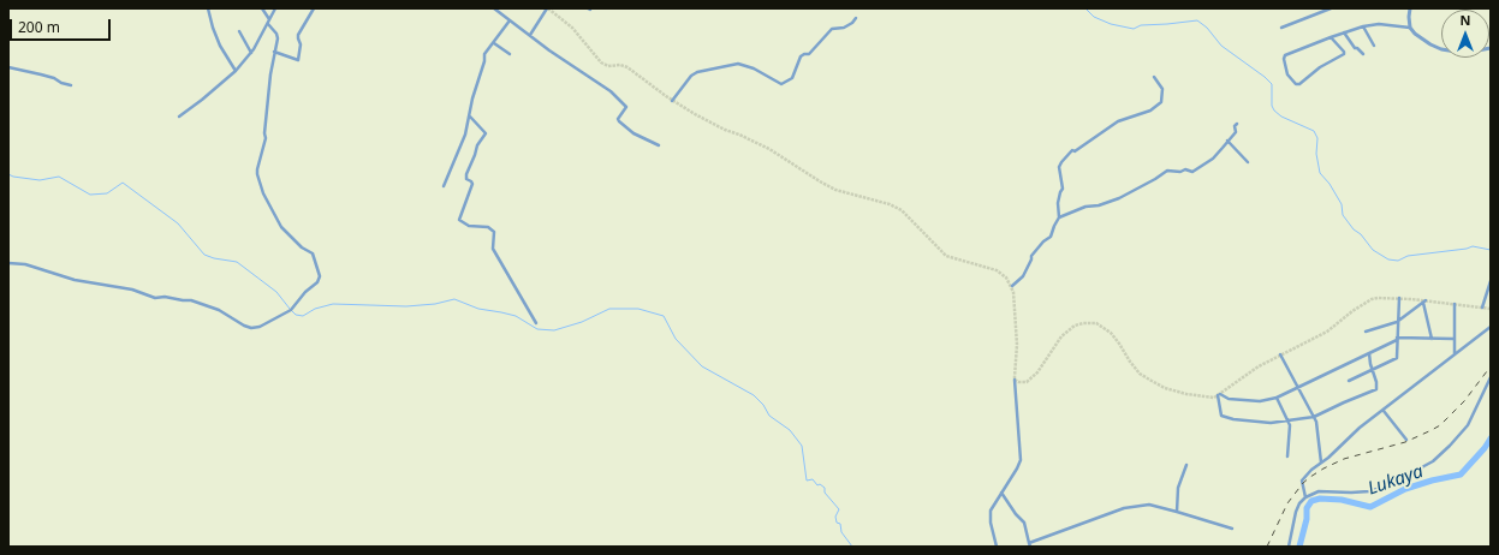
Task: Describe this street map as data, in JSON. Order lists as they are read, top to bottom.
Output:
{
  "water": ["Lukaya"],
  "scale_bar": "200 m",
  "north": "top"
}
